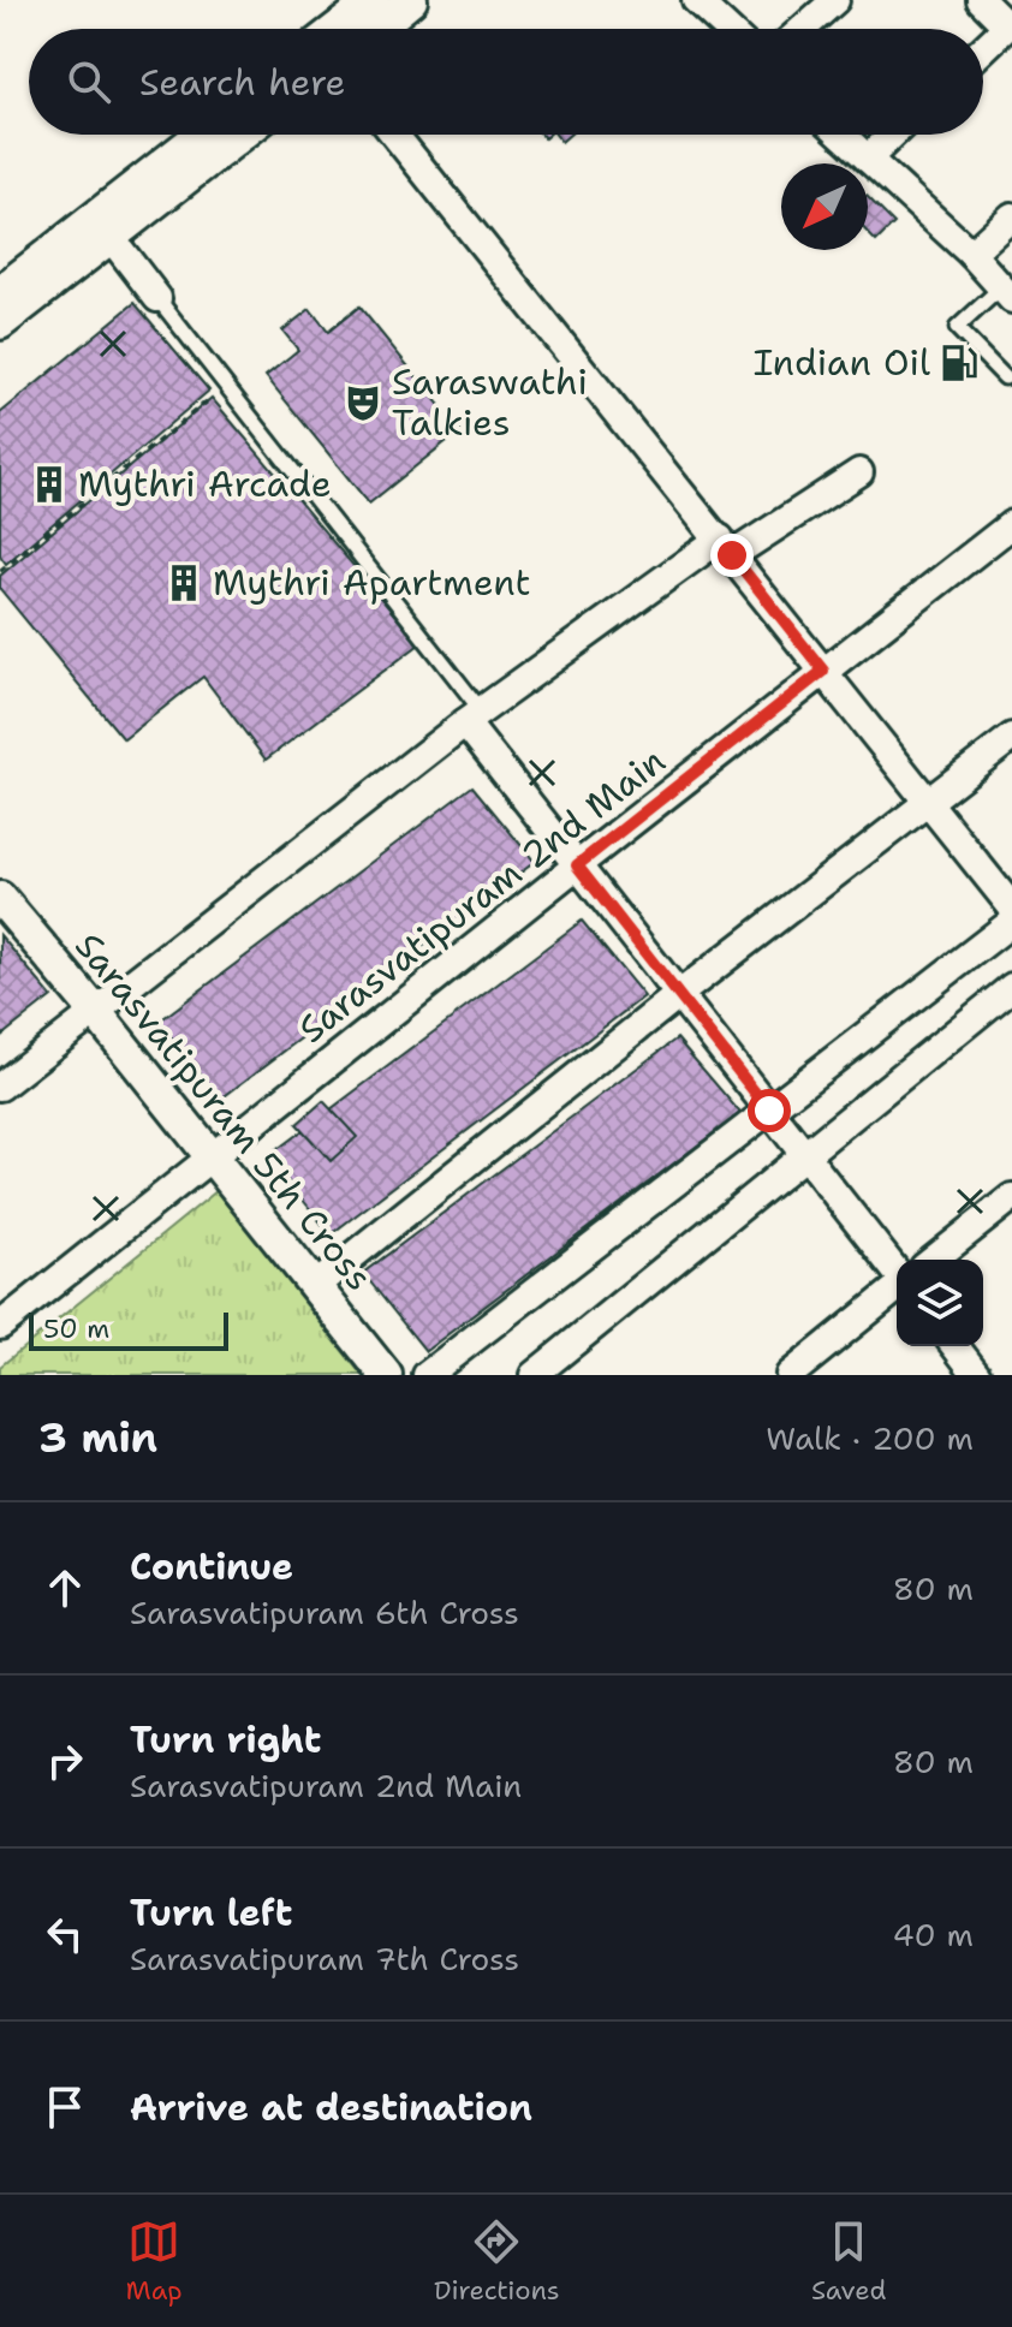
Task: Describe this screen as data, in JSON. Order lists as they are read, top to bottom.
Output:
{
  "streets": {
    "street": ["Sarasvatipuram 2nd Main", "Sarasvatipuram 5th Cross"]
  },
  "crossings": [
    ["Sarasvatipuram 2nd Main", "Sarasvatipuram 5th Cross"]
  ],
  "places": {
    "fuel station": ["Indian Oil"],
    "theatre": ["Saraswathi Talkies"],
    "building": ["Mythri Arcade", "Mythri Apartment"]
  },
  "scale_bar": "50 m",
  "north": "bottom left",
  "page": {
    "search": "Search here",
    "scale": "50 m",
    "heading": ["3 min", "Walk · 200 m"],
    "list": [
      ["Continue", "Sarasvatipuram 6th Cross", "80 m"],
      ["Turn right", "Sarasvatipuram 2nd Main", "80 m"],
      ["Turn left", "Sarasvatipuram 7th Cross", "40 m"],
      "Arrive at destination"
    ],
    "nav": ["Map", "Directions", "Saved"]
  }
}
